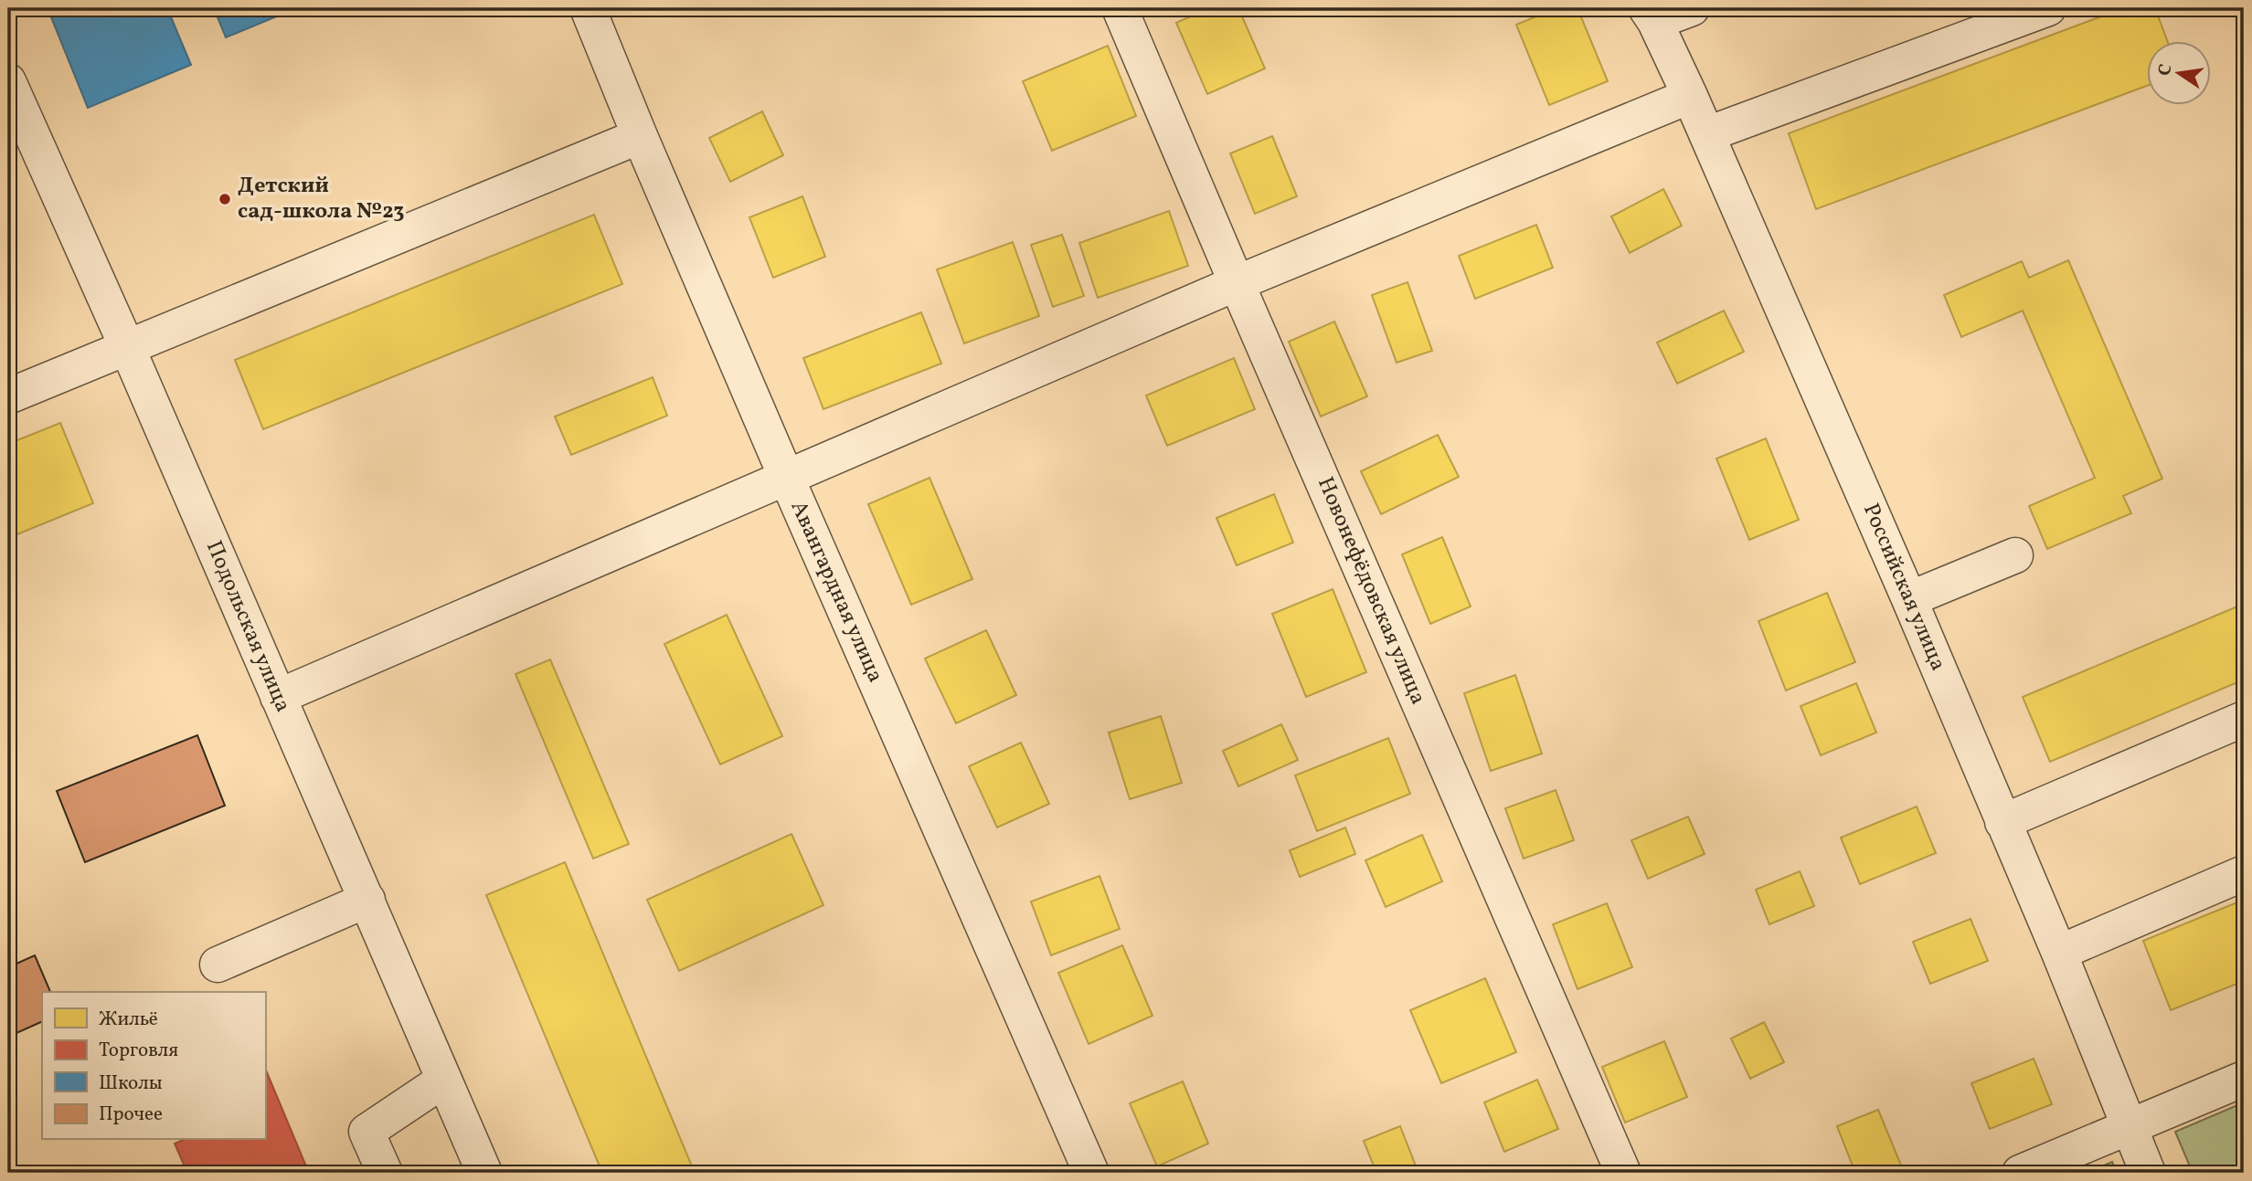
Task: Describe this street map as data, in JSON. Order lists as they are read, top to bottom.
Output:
{
  "streets": {
    "street": [
      "Российская улица",
      "Новонефёдовская улица",
      "Авангардная улица",
      "Подольская улица"
    ]
  },
  "places": ["Детский сад-школа №23"],
  "legend": [
    "Жильё",
    "Торговля",
    "Школы",
    "Прочее"
  ],
  "north": "left"
}
